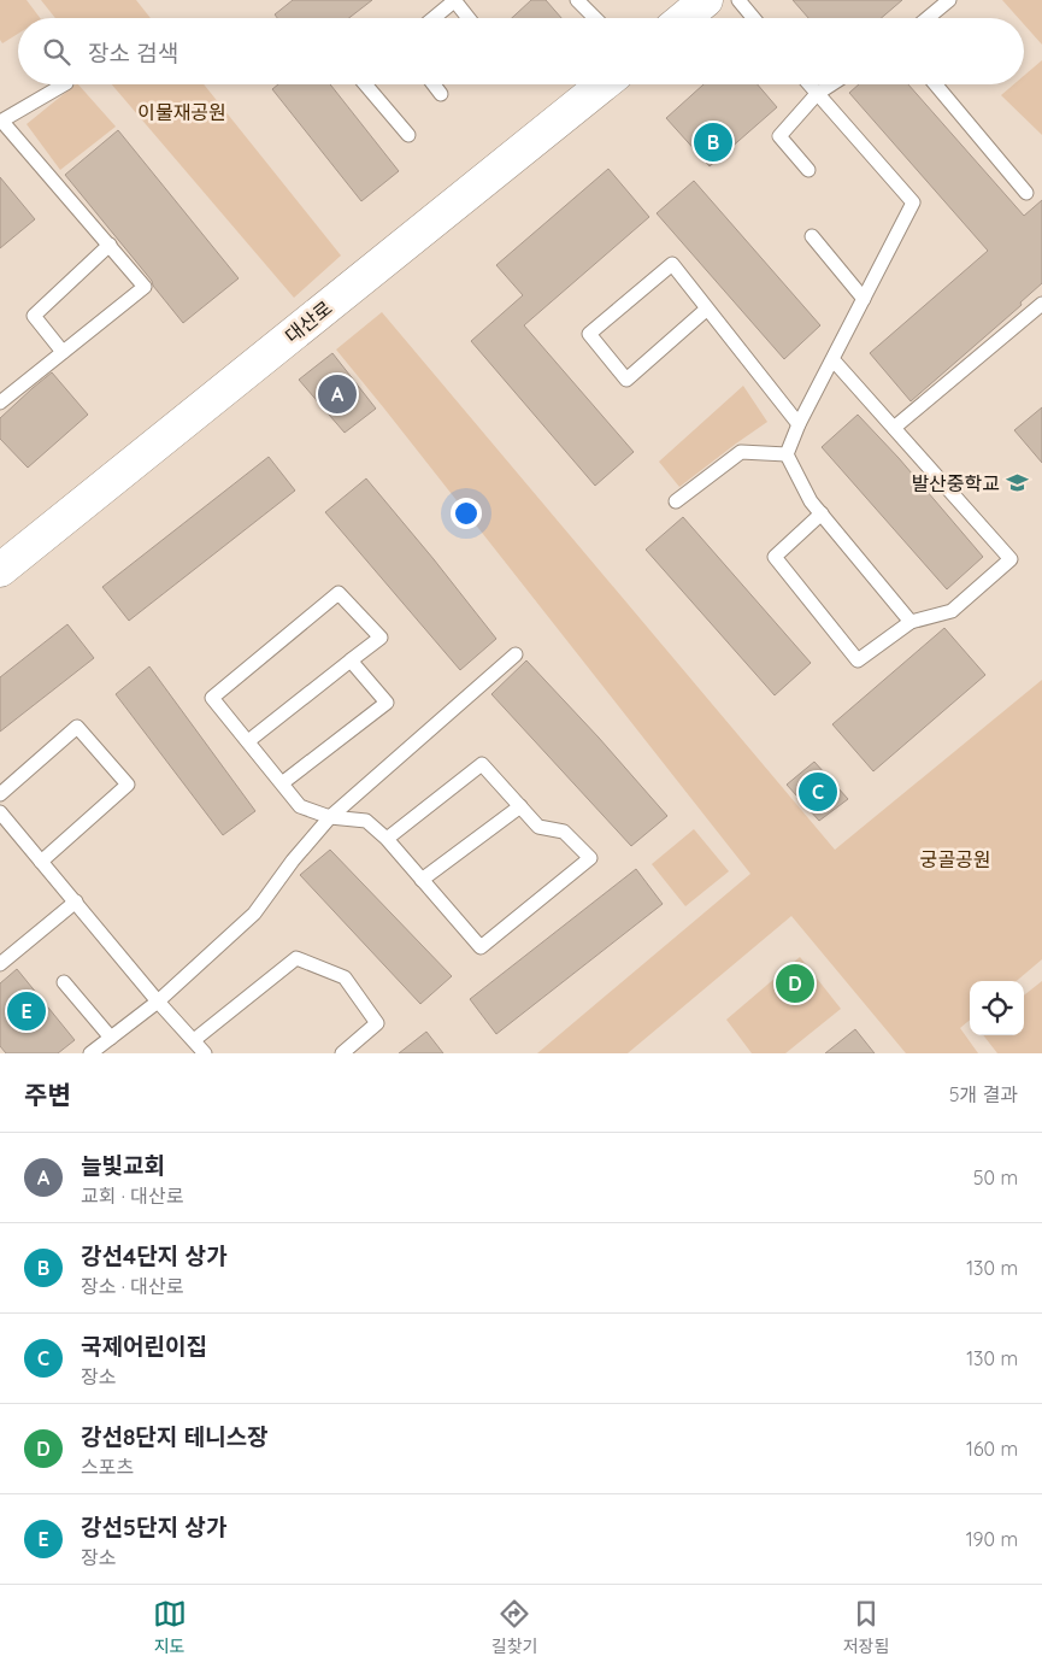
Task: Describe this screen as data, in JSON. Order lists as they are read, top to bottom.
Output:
{
  "streets": {
    "main road": ["대산로"]
  },
  "parks": ["이물재공원", "궁골공원"],
  "places": {
    "school or university": ["발산중학교"]
  },
  "page": {
    "search": "장소 검색",
    "pins": [
      "B",
      "A",
      "C",
      "D",
      "E"
    ],
    "heading": ["주변", "5개 결과"],
    "list": [
      {
        "mark": "A",
        "name": "늘빛교회",
        "note": "교회 · 대산로",
        "value": "50 m"
      },
      {
        "mark": "B",
        "name": "강선4단지 상가",
        "note": "장소 · 대산로",
        "value": "130 m"
      },
      {
        "mark": "C",
        "name": "국제어린이집",
        "note": "장소",
        "value": "130 m"
      },
      {
        "mark": "D",
        "name": "강선8단지 테니스장",
        "note": "스포츠",
        "value": "160 m"
      },
      {
        "mark": "E",
        "name": "강선5단지 상가",
        "note": "장소",
        "value": "190 m"
      }
    ],
    "nav": ["지도", "길찾기", "저장됨"]
  }
}
